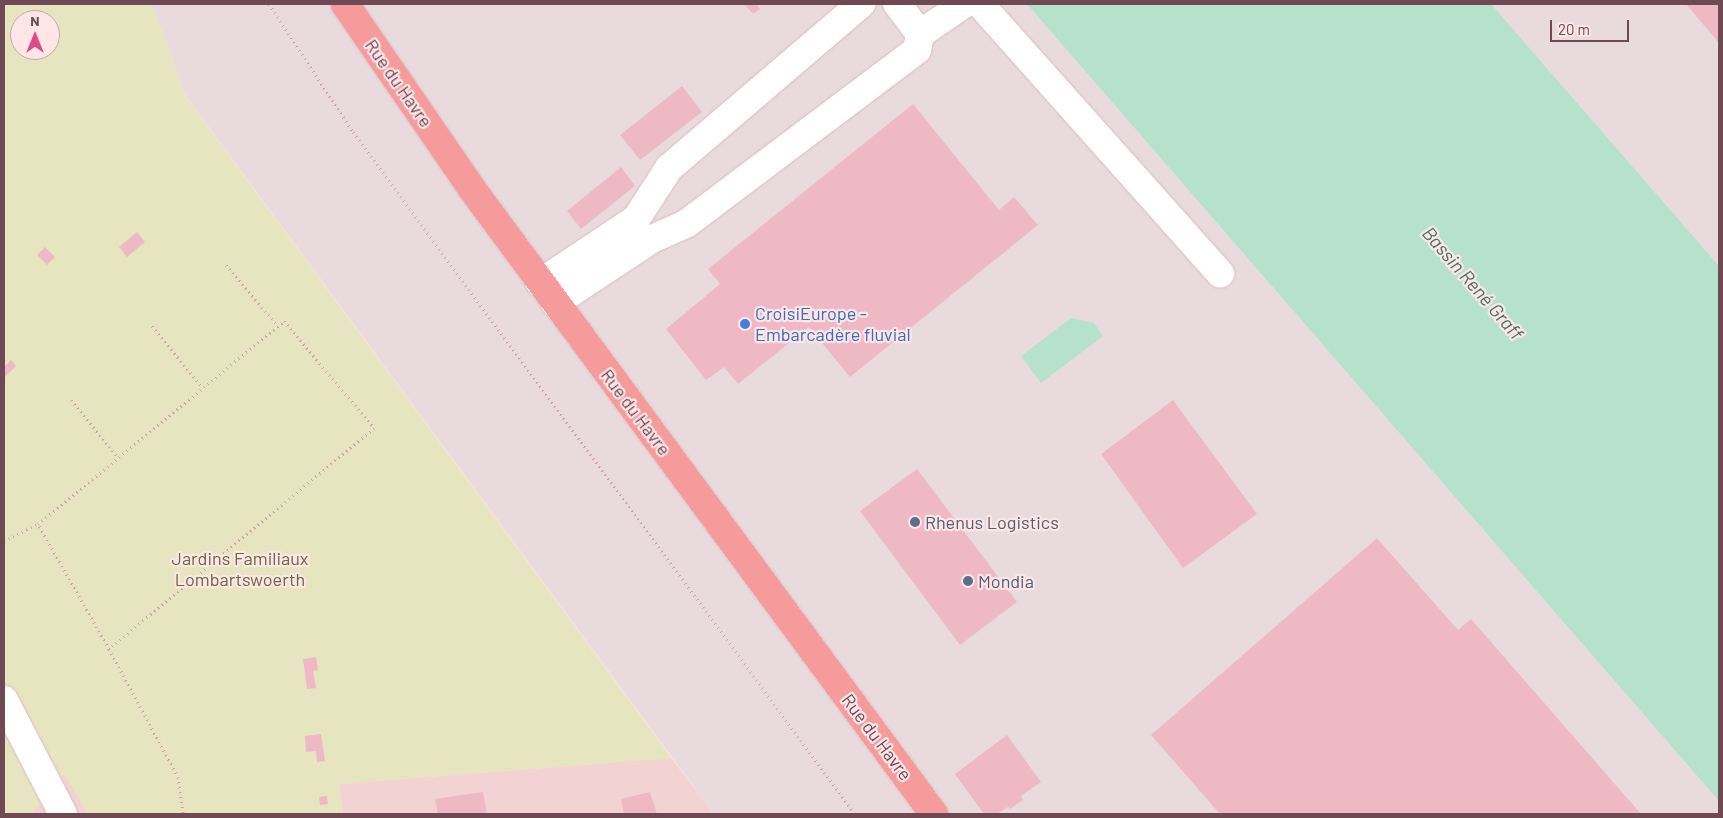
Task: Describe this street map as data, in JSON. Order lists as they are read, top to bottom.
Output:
{
  "streets": {
    "main road": ["Rue du Havre"]
  },
  "water": ["Bassin René Graff"],
  "parks": ["Jardins Familiaux Lombartswoerth"],
  "places": ["CroisiEurope - Embarcadère fluvial", "Rhenus Logistics", "Mondia"],
  "scale_bar": "20 m",
  "north": "top"
}
